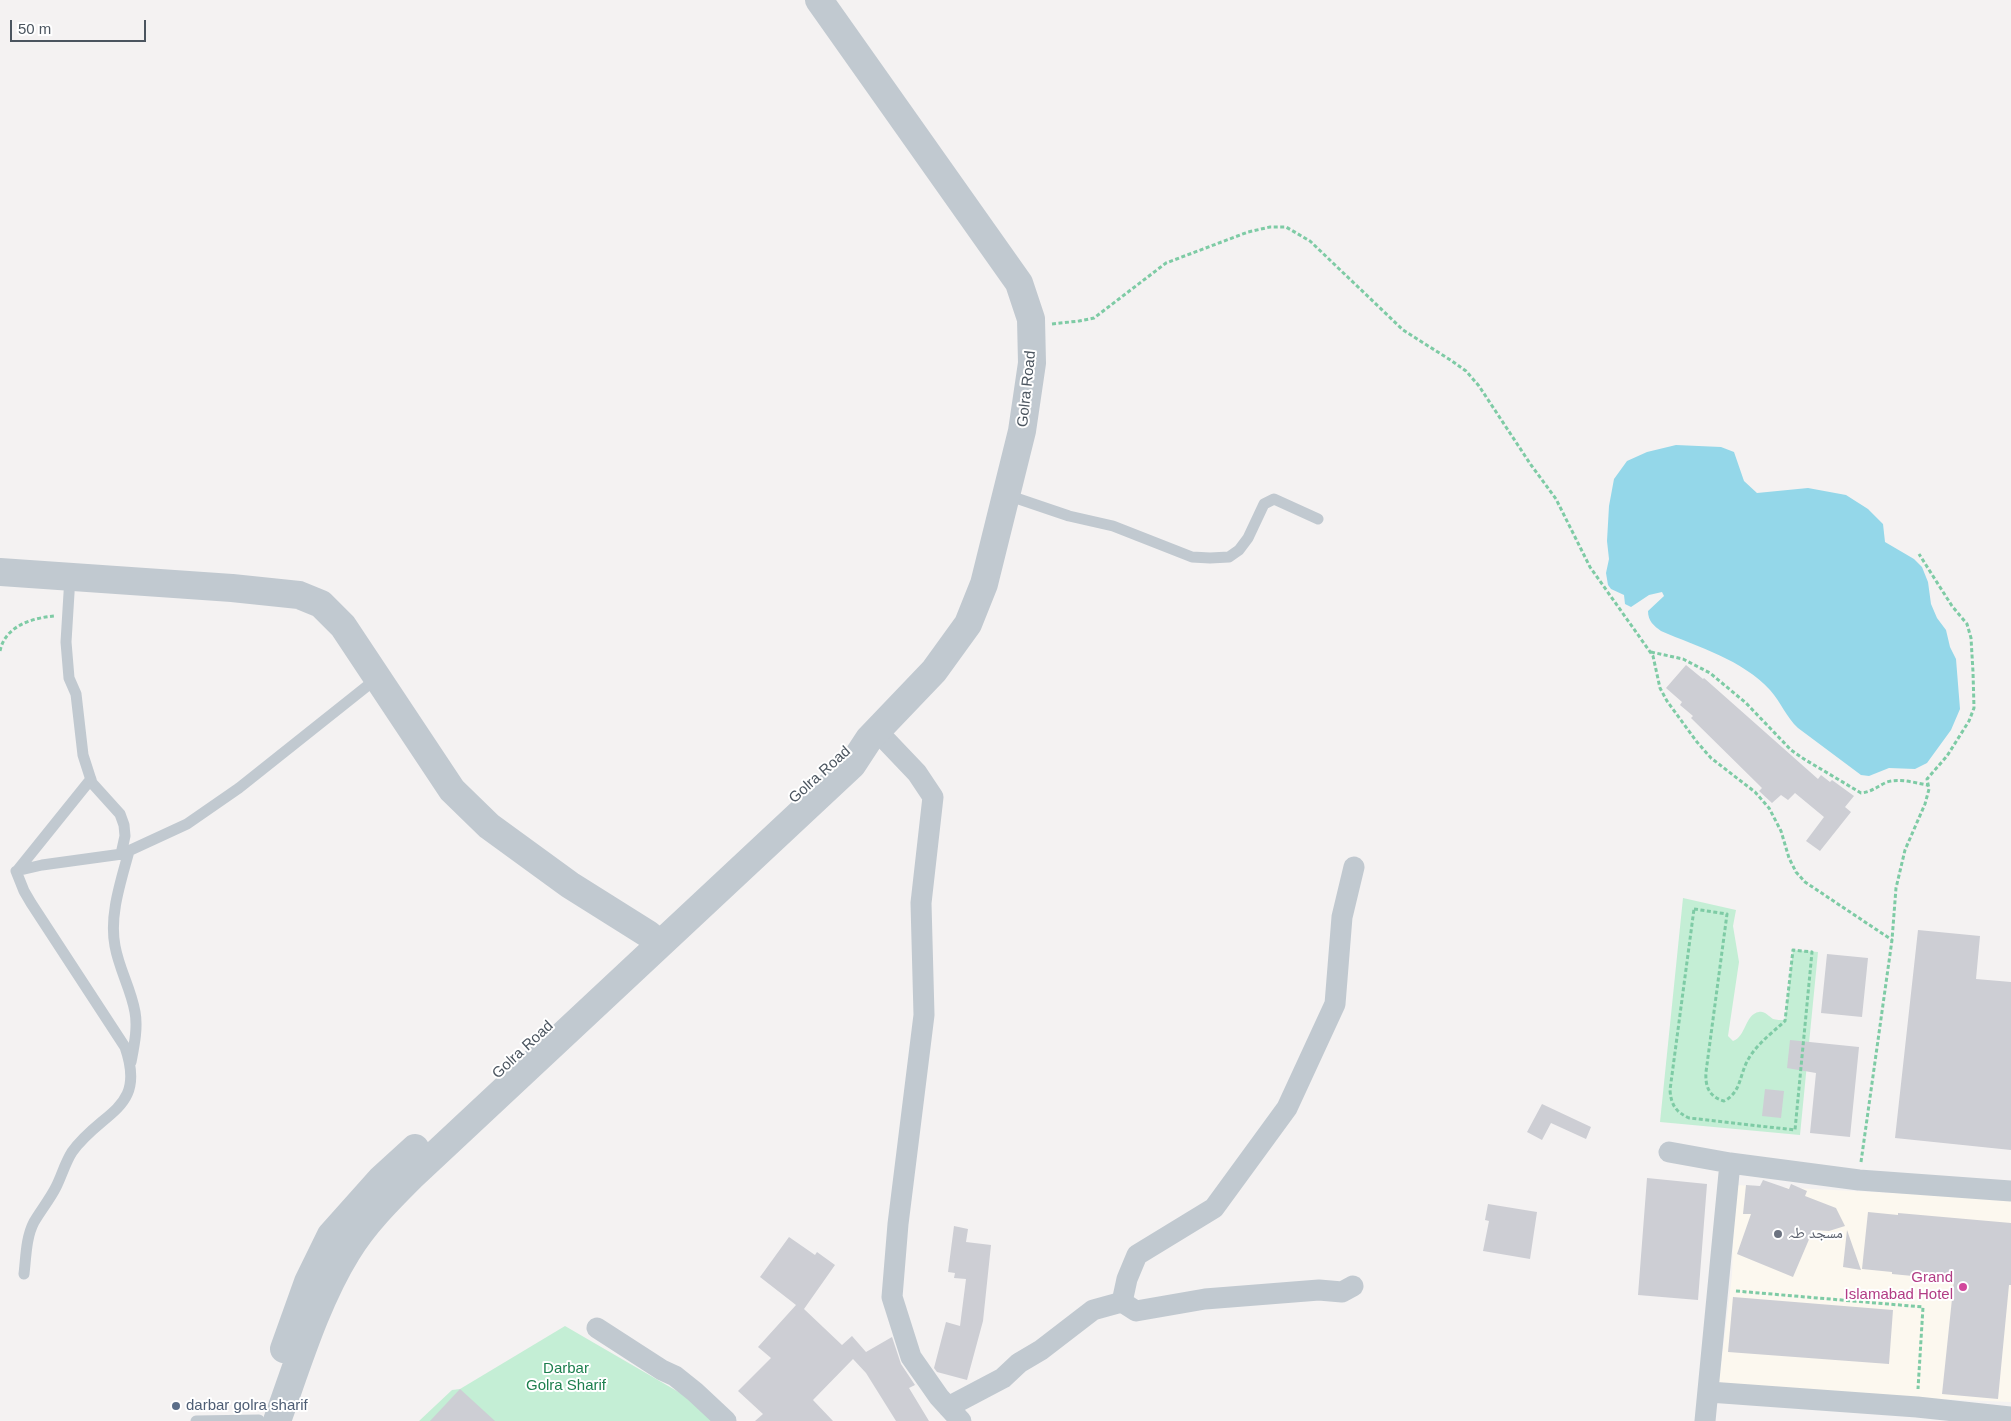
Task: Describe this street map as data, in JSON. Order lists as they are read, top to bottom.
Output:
{
  "streets": {
    "street": ["Golra Road"]
  },
  "parks": ["Darbar Golra Sharif"],
  "places": ["مسجد طہ", "Grand Islamabad Hotel", "darbar golra sharif"],
  "scale_bar": "50 m"
}
